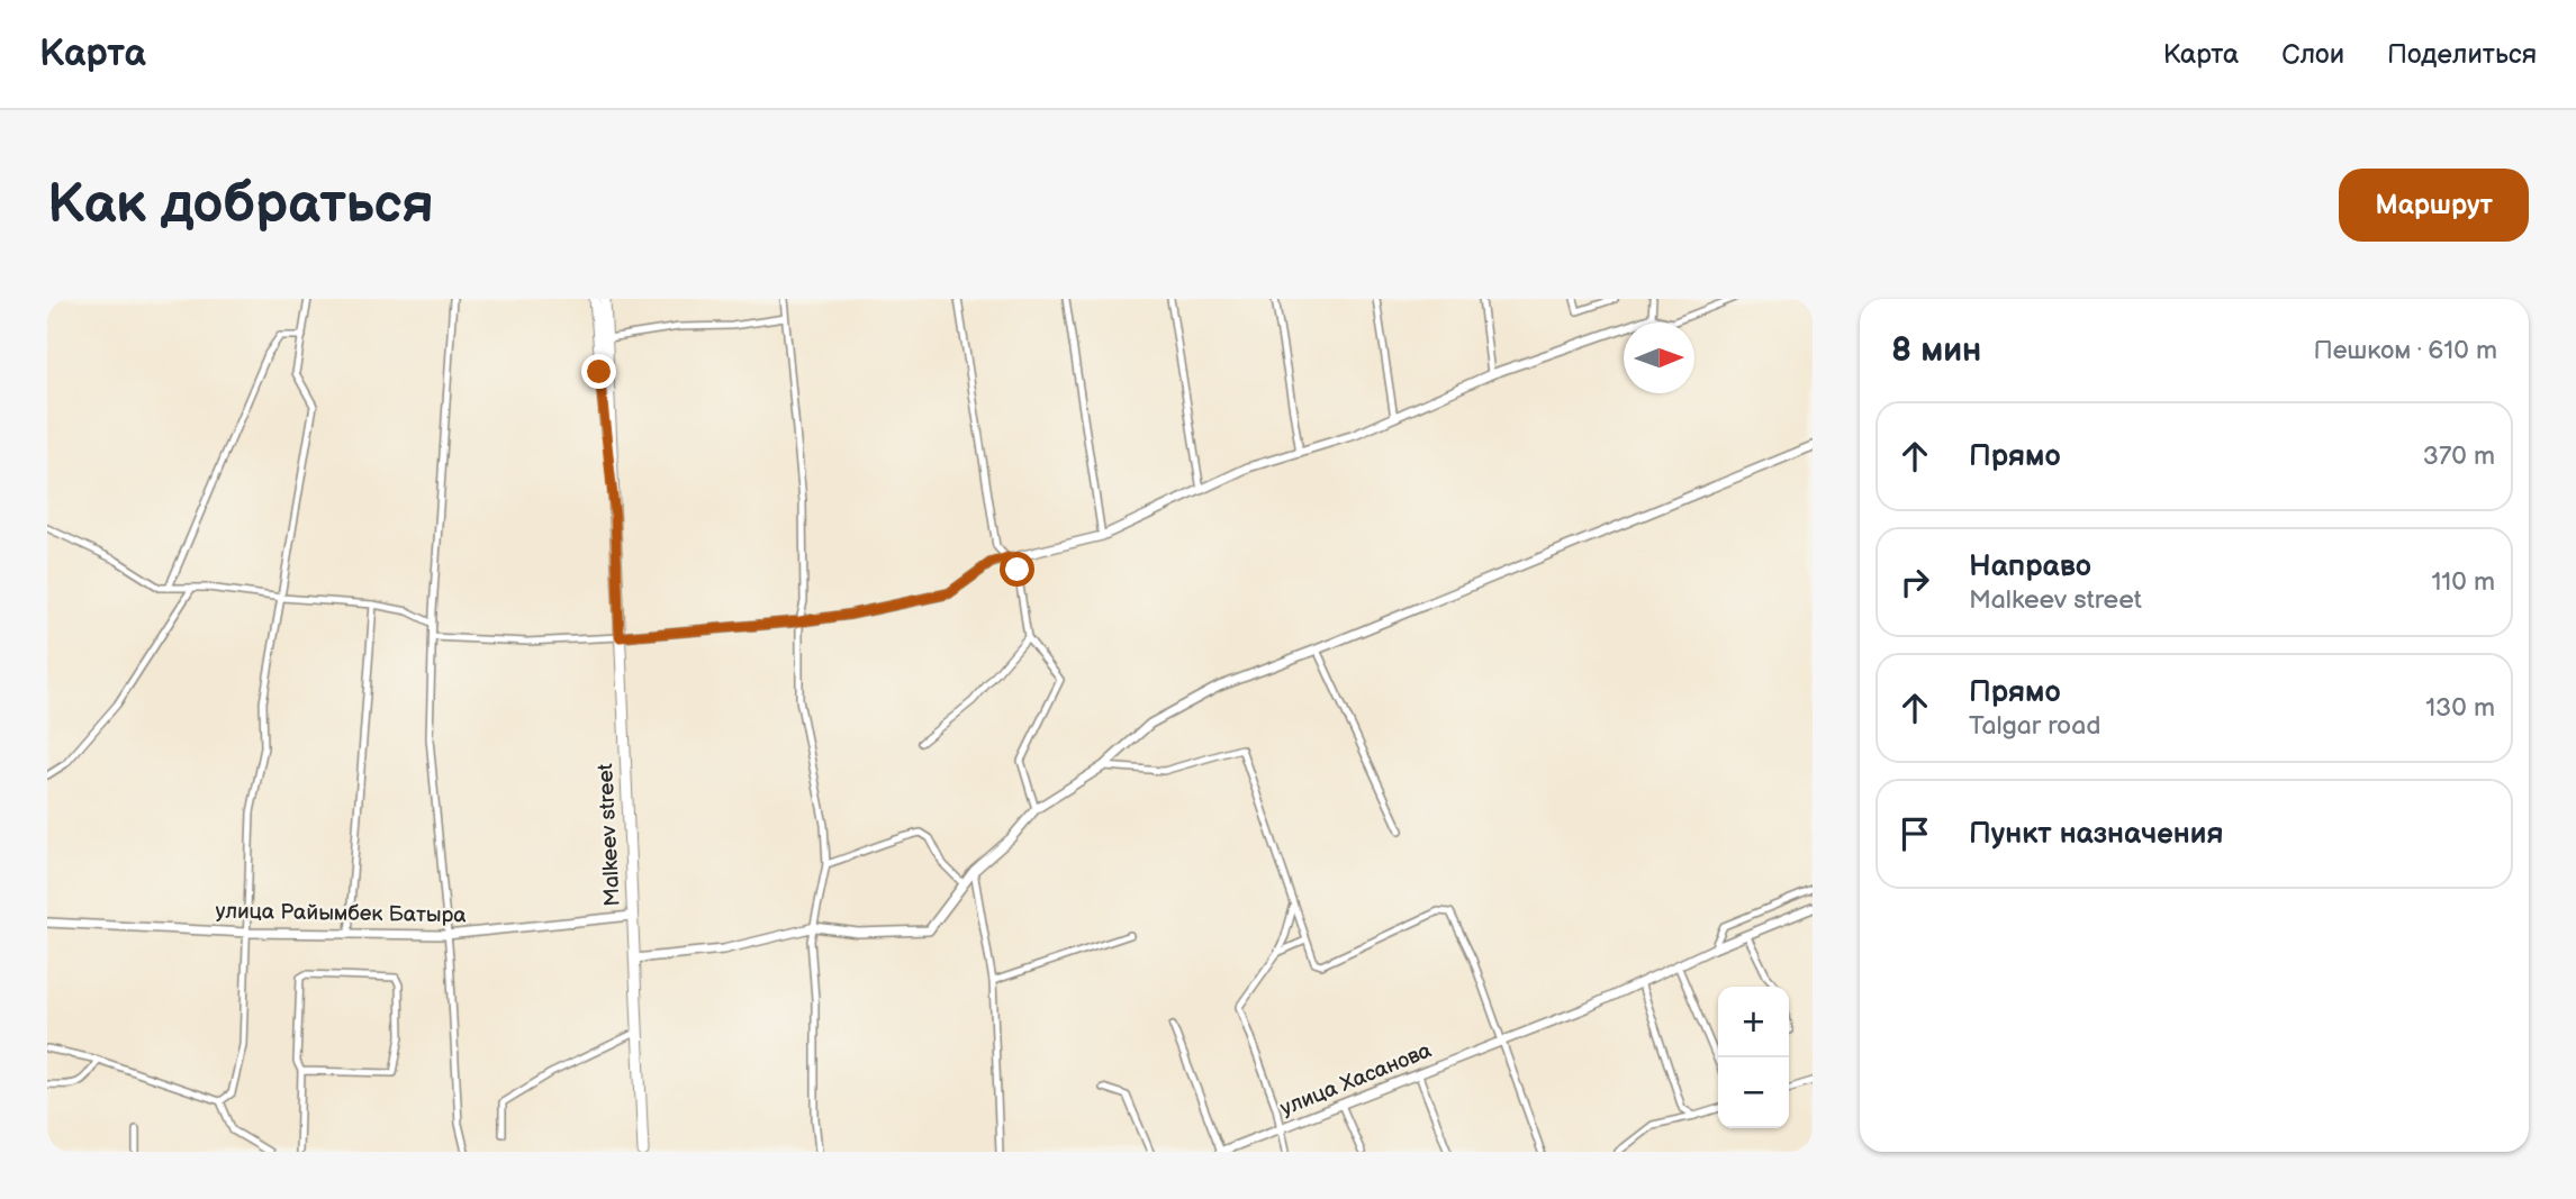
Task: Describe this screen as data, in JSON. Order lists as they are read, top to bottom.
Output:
{
  "streets": {
    "main road": ["Malkeev street"],
    "street": ["улица Райымбек Батыра", "улица Хасанова"]
  },
  "crossings": [
    ["Malkeev street", "улица Райымбек Батыра"]
  ],
  "north": "right",
  "page": {
    "header": "Карта",
    "nav": ["Карта", "Слои", "Поделиться"],
    "buttons": "Маршрут",
    "title": "Как добраться",
    "heading": ["8 мин", "Пешком · 610 m"],
    "list": [
      ["Прямо", "370 m"],
      ["Направо", "Malkeev street", "110 m"],
      ["Прямо", "Talgar road", "130 m"],
      "Пункт назначения"
    ],
    "map_buttons": ["+", "−"]
  }
}
